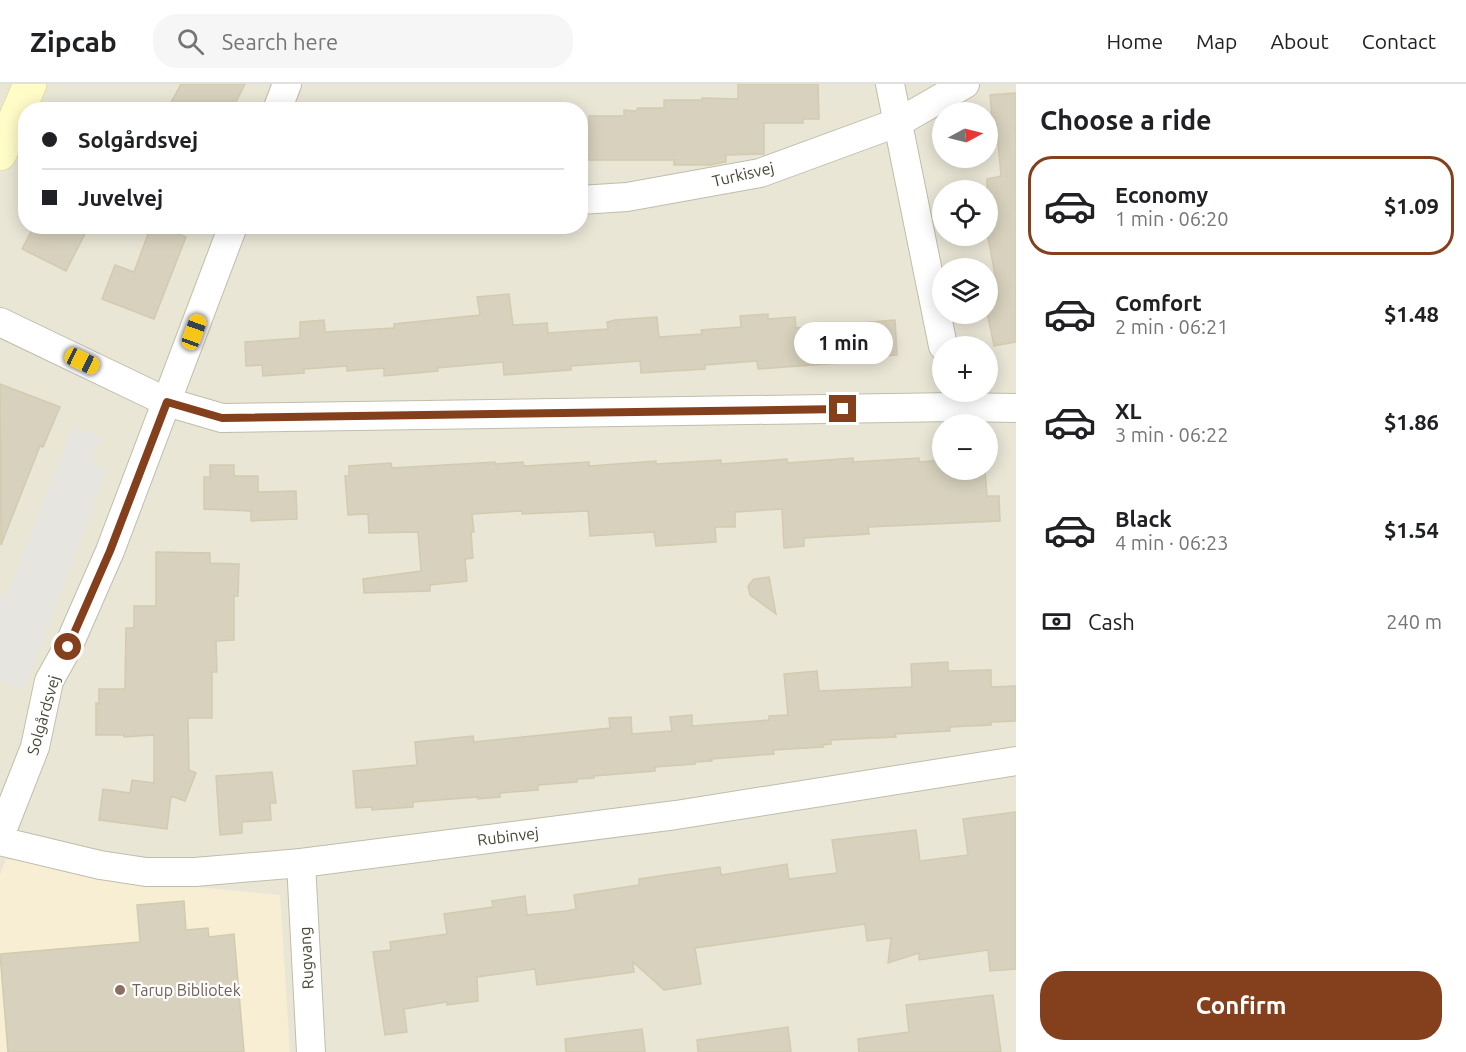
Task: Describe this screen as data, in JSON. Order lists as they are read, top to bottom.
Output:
{
  "streets": {
    "street": [
      "Turkisvej",
      "Solgårdsvej",
      "Rubinvej",
      "Rugvang"
    ]
  },
  "crossings": [
    ["Rubinvej", "Rugvang"]
  ],
  "places": ["Tarup Bibliotek"],
  "north": "right",
  "page": {
    "header": "Zipcab",
    "search": "Search here",
    "nav": [
      "Home",
      "Map",
      "About",
      "Contact"
    ],
    "heading": "Choose a ride",
    "map_buttons": ["+", "−"],
    "banner": ["Solgårdsvej", "Juvelvej"],
    "list": [
      {
        "name": "Economy",
        "note": "1 min · 06:20",
        "value": "$1.09"
      },
      {
        "name": "Comfort",
        "note": "2 min · 06:21",
        "value": "$1.48"
      },
      {
        "name": "XL",
        "note": "3 min · 06:22",
        "value": "$1.86"
      },
      {
        "name": "Black",
        "note": "4 min · 06:23",
        "value": "$1.54"
      }
    ],
    "bubble": "1 min",
    "pay": ["Cash", "240 m"],
    "buttons": "Confirm"
  }
}
